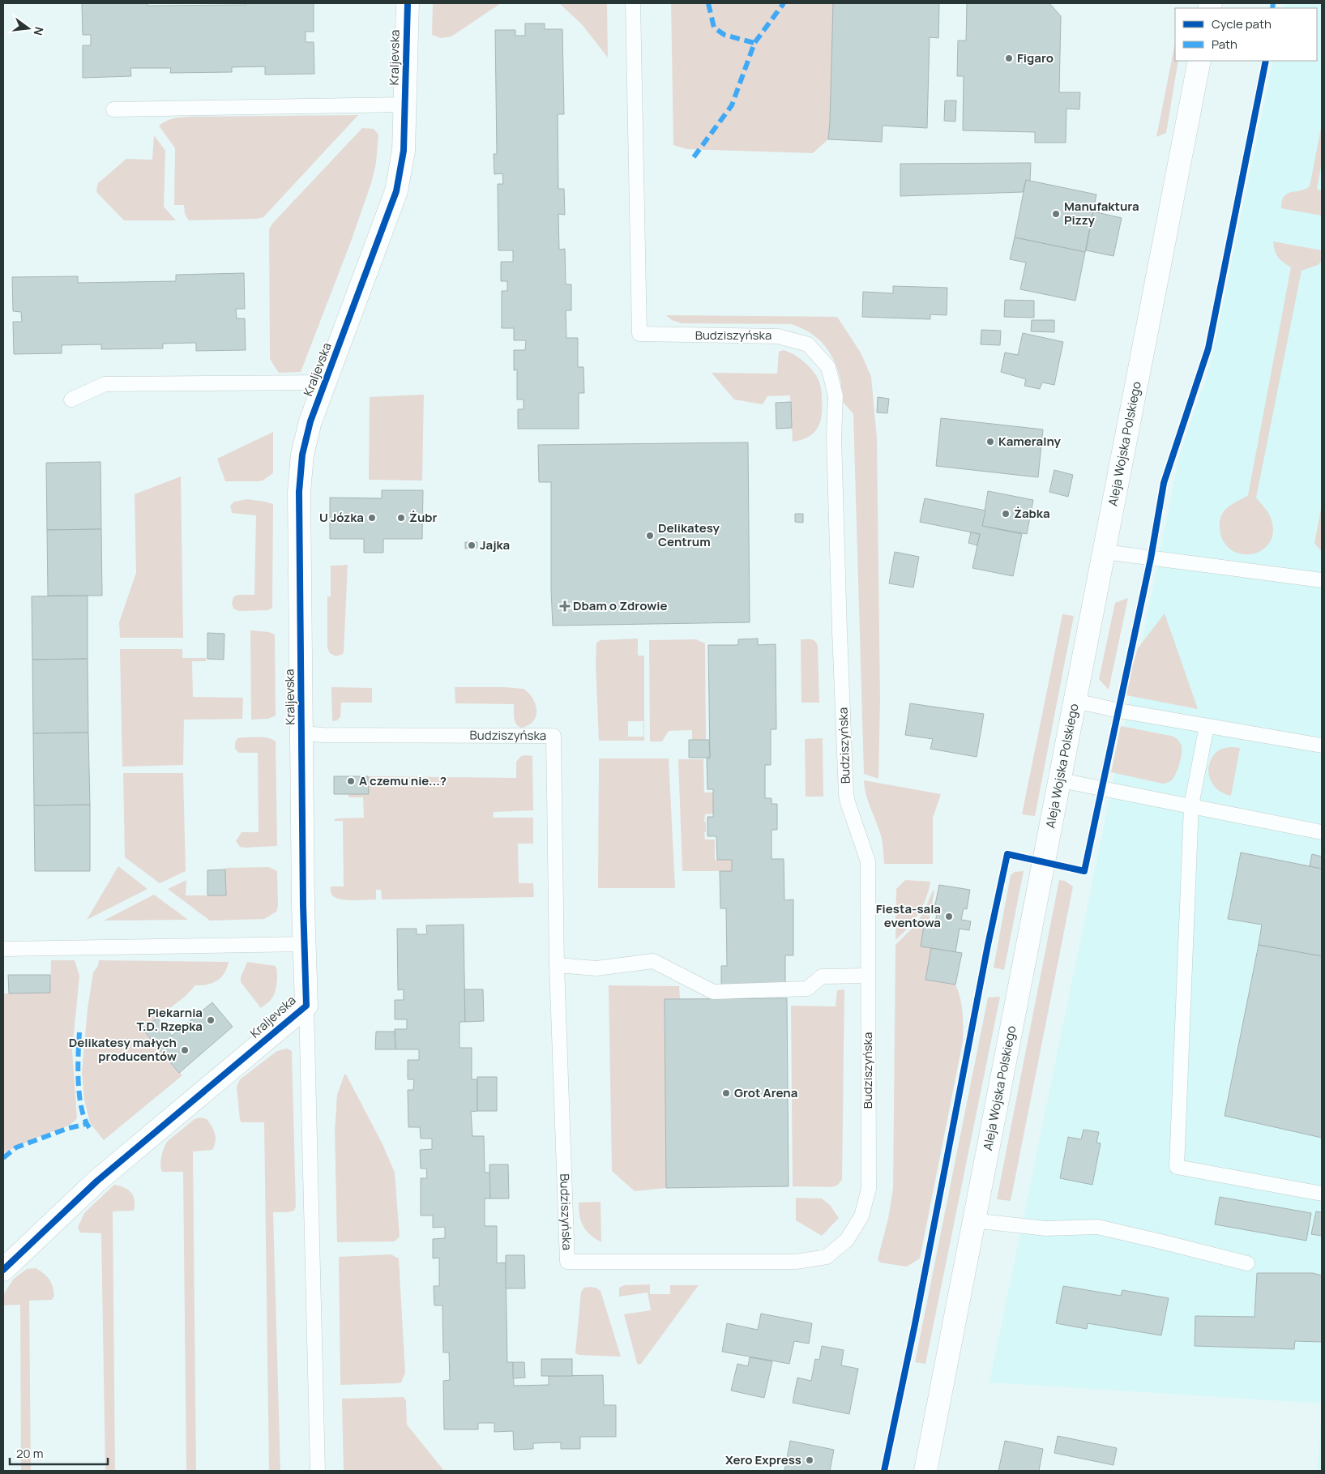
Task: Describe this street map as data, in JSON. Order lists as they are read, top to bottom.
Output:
{
  "streets": {
    "main road": ["Kraljevska", "Aleja Wojska Polskiego"],
    "lane": ["Budziszyńska"]
  },
  "crossings": [
    ["Kraljevska", "Budziszyńska"]
  ],
  "places": {
    "other": [
      "Figaro",
      "Manufaktura Pizzy",
      "Kameralny",
      "Żabka",
      "U Józka",
      "Żubr",
      "Delikatesy Centrum",
      "Jajka",
      "A czemu nie...?",
      "Fiesta-sala eventowa",
      "Piekarnia T.D. Rzepka",
      "Delikatesy małych producentów",
      "Grot Arena",
      "Xero Express"
    ],
    "health": ["Dbam o Zdrowie"]
  },
  "legend": ["Cycle path", "Path"],
  "scale_bar": "20 m",
  "north": "right"
}
